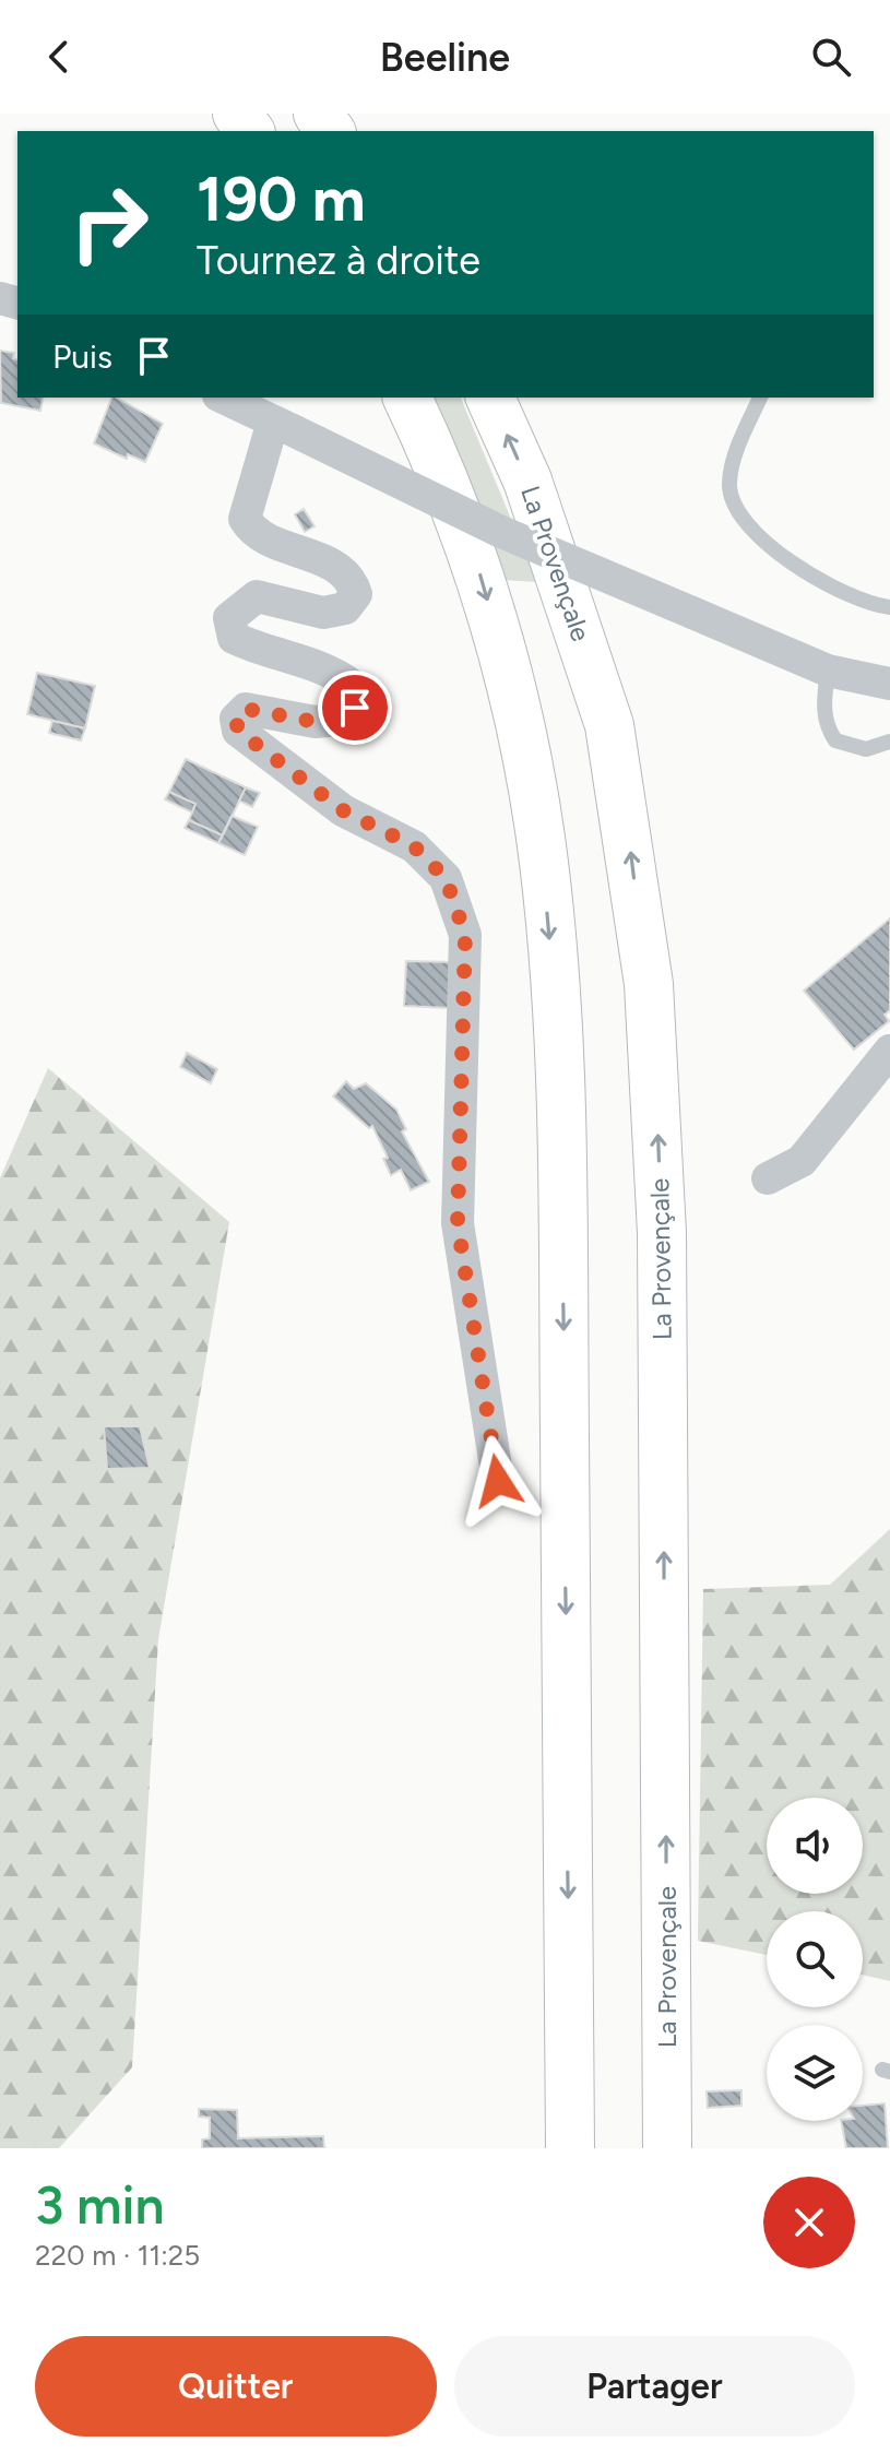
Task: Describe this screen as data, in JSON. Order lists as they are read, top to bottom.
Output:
{
  "streets": {
    "highway": ["La Provençale"]
  },
  "page": {
    "header": "Beeline",
    "turn": ["190 m", "Tournez à droite"],
    "then": "Puis",
    "heading": ["3 min", "220 m · 11:25"],
    "buttons": ["Quitter", "Partager"]
  }
}
